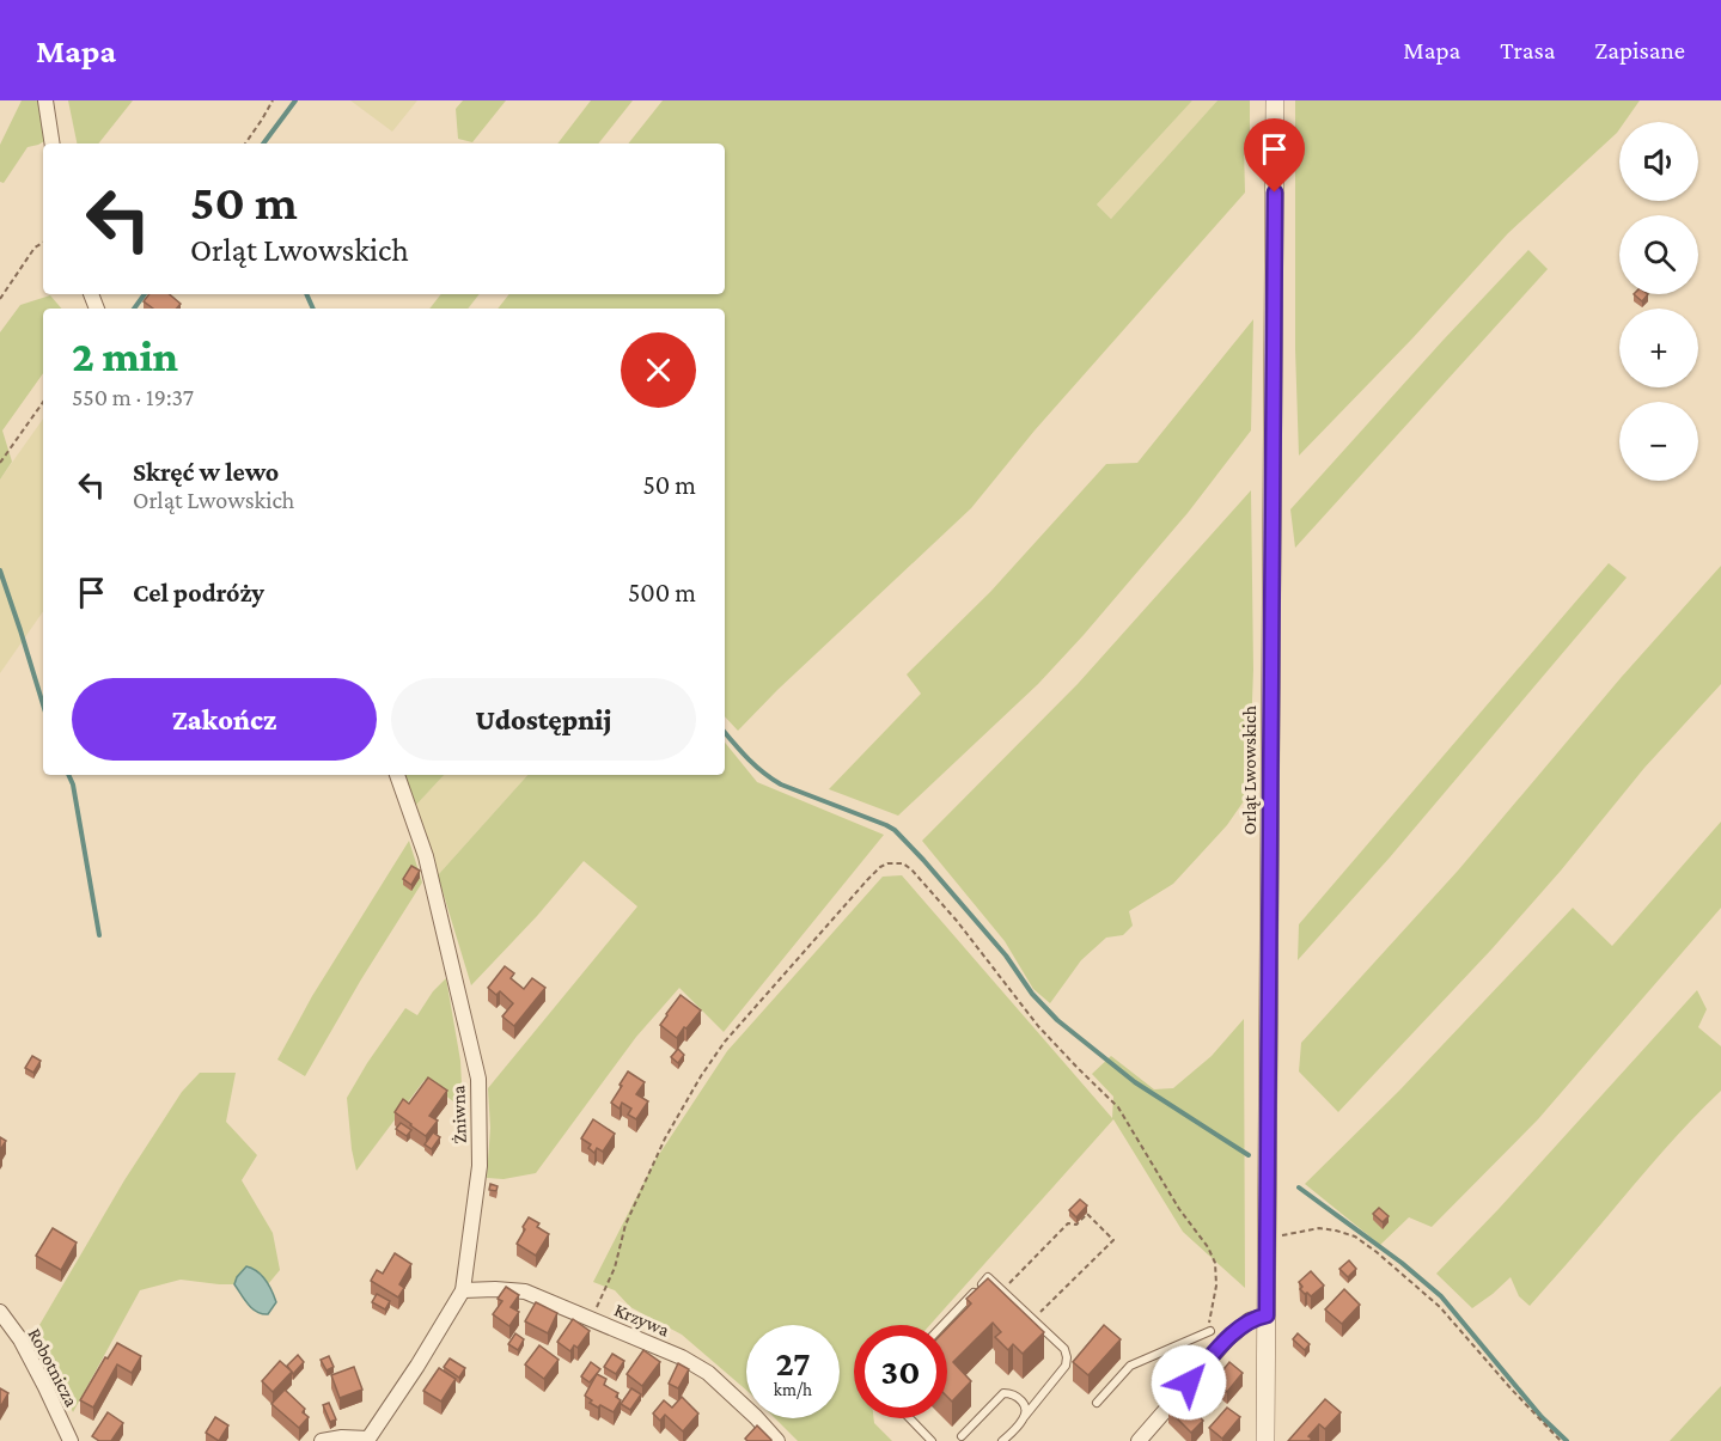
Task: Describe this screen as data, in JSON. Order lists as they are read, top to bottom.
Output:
{
  "streets": {
    "street": [
      "Orląt Lwowskich",
      "Żniwna",
      "Krzywa",
      "Robotnicza"
    ]
  },
  "crossings": [
    ["Żniwna", "Krzywa"]
  ],
  "page": {
    "header": "Mapa",
    "nav": ["Mapa", "Trasa", "Zapisane"],
    "map_buttons": ["+", "−"],
    "turn": ["50 m", "Orląt Lwowskich"],
    "heading": ["2 min", "550 m · 19:37"],
    "list": [
      {
        "name": "Skręć w lewo",
        "note": "Orląt Lwowskich",
        "value": "50 m"
      },
      {
        "name": "Cel podróży",
        "value": "500 m"
      }
    ],
    "buttons": ["Zakończ", "Udostępnij"],
    "speed": "27 km/h",
    "limit": "30"
  }
}
